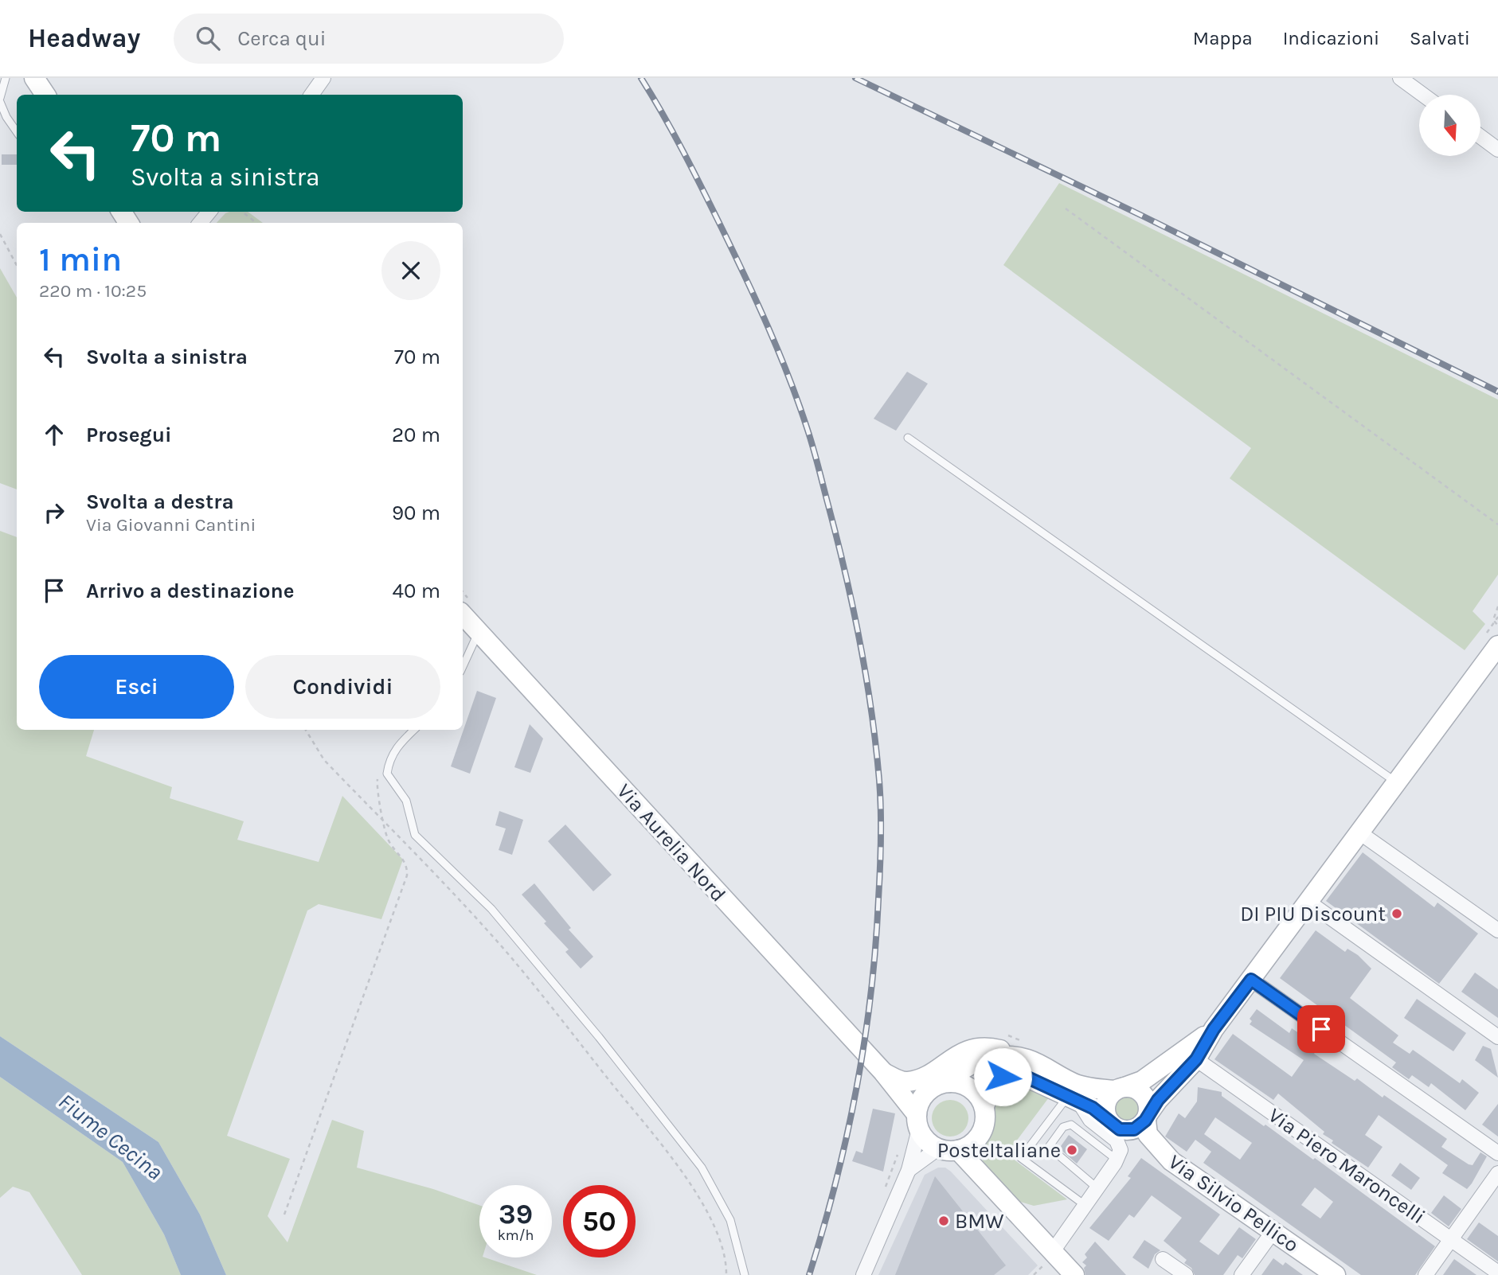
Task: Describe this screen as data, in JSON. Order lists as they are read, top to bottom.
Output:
{
  "streets": {
    "main road": ["Via Aurelia Nord", "Via Silvio Pellico"],
    "street": ["Via Piero Maroncelli"]
  },
  "water": ["Fiume Cecina"],
  "places": ["DI PIU Discount", "PosteItaliane", "BMW"],
  "north": "bottom",
  "page": {
    "header": "Headway",
    "search": "Cerca qui",
    "nav": ["Mappa", "Indicazioni", "Salvati"],
    "turn": ["70 m", "Svolta a sinistra"],
    "heading": ["1 min", "220 m · 10:25"],
    "list": [
      {
        "name": "Svolta a sinistra",
        "value": "70 m"
      },
      {
        "name": "Prosegui",
        "value": "20 m"
      },
      {
        "name": "Svolta a destra",
        "note": "Via Giovanni Cantini",
        "value": "90 m"
      },
      {
        "name": "Arrivo a destinazione",
        "value": "40 m"
      }
    ],
    "buttons": ["Esci", "Condividi"],
    "speed": "39 km/h",
    "limit": "50"
  }
}
